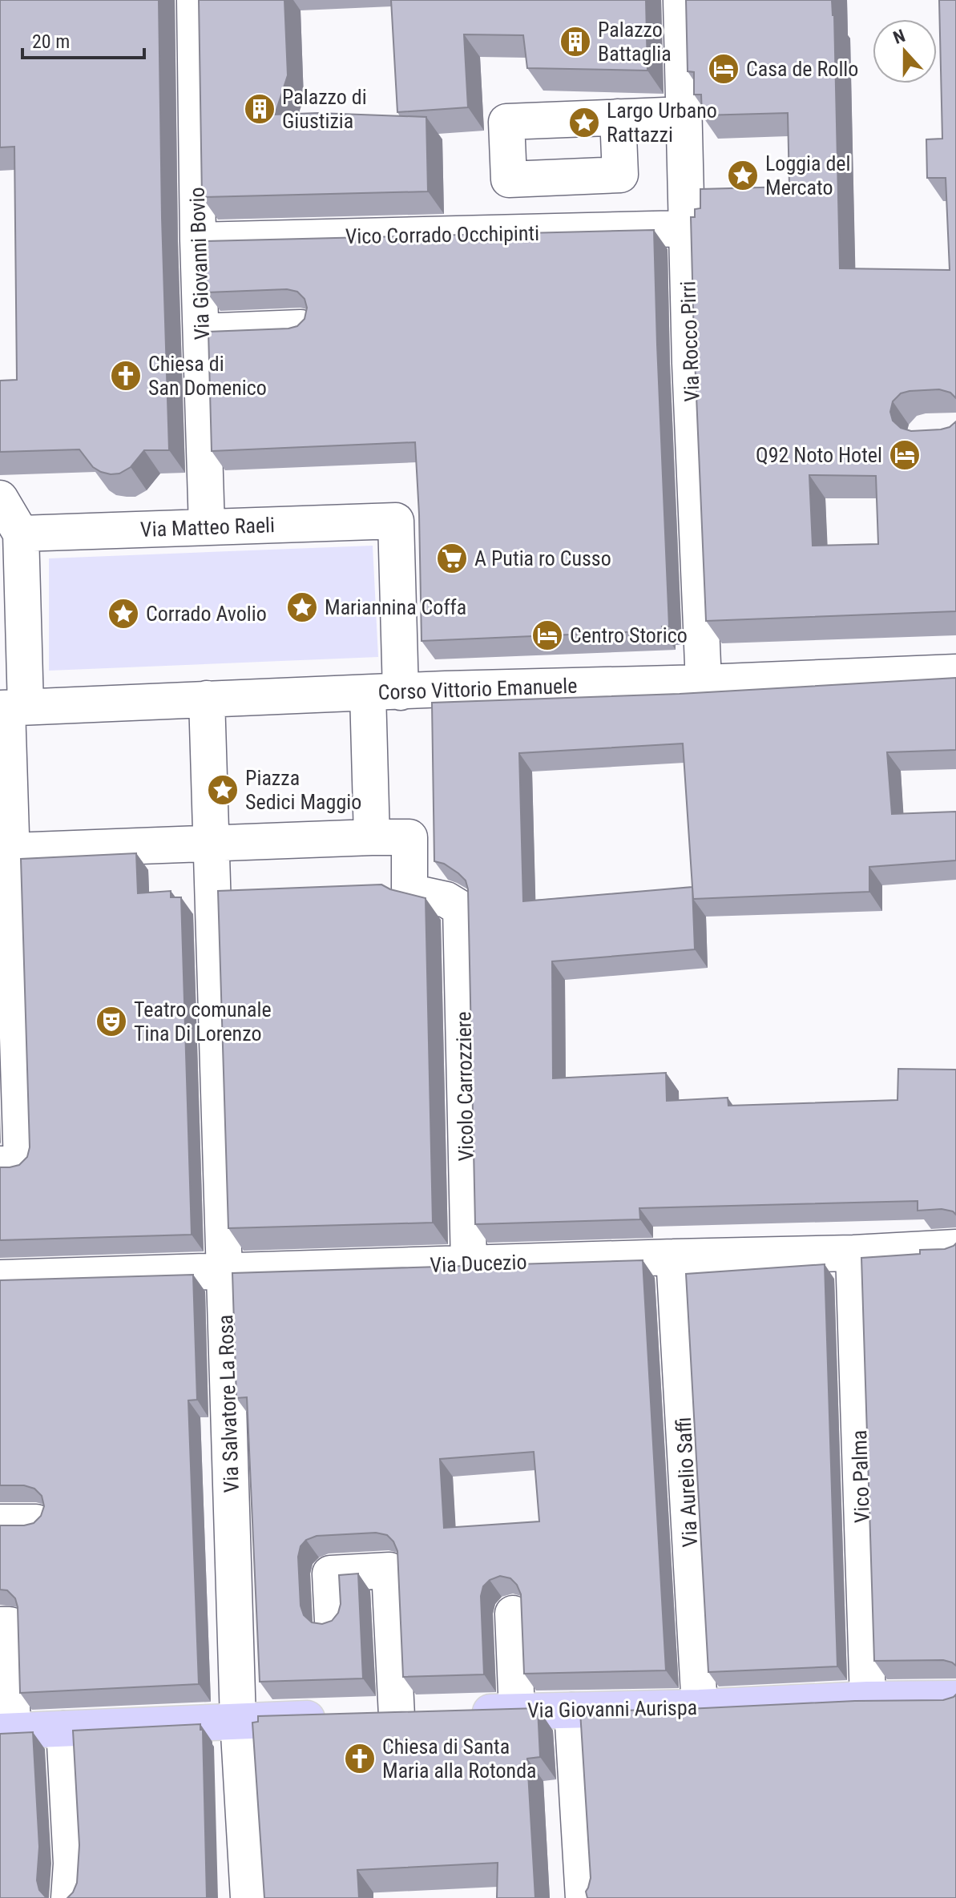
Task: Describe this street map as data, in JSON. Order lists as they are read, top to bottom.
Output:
{
  "streets": {
    "main road": ["Via Giovanni Aurispa"],
    "street": [
      "Vico Corrado Occhipinti",
      "Via Giovanni Bovio",
      "Via Rocco Pirri",
      "Via Matteo Raeli",
      "Corso Vittorio Emanuele",
      "Vicolo Carrozziere",
      "Via Ducezio",
      "Via Salvatore La Rosa",
      "Vico Palma",
      "Via Aurelio Saffi"
    ]
  },
  "crossings": [
    ["Vico Corrado Occhipinti", "Via Giovanni Bovio"],
    ["Vico Corrado Occhipinti", "Via Rocco Pirri"],
    ["Via Giovanni Bovio", "Via Matteo Raeli"],
    ["Via Rocco Pirri", "Corso Vittorio Emanuele"],
    ["Via Matteo Raeli", "Corso Vittorio Emanuele"],
    ["Corso Vittorio Emanuele", "Via Salvatore La Rosa"],
    ["Vicolo Carrozziere", "Via Ducezio"],
    ["Via Ducezio", "Via Salvatore La Rosa"],
    ["Via Ducezio", "Vico Palma"],
    ["Via Ducezio", "Via Aurelio Saffi"],
    ["Via Salvatore La Rosa", "Via Giovanni Aurispa"],
    ["Vico Palma", "Via Giovanni Aurispa"],
    ["Via Aurelio Saffi", "Via Giovanni Aurispa"]
  ],
  "places": {
    "building": ["Palazzo Battaglia", "Palazzo di Giustizia"],
    "hotel": ["Casa de Rollo", "Q92 Noto Hotel", "Centro Storico"],
    "place": [
      "Largo Urbano Rattazzi",
      "Loggia del Mercato",
      "Mariannina Coffa",
      "Corrado Avolio",
      "Piazza Sedici Maggio"
    ],
    "church": ["Chiesa di San Domenico", "Chiesa di Santa Maria alla Rotonda"],
    "supermarket": ["A Putia ro Cusso"],
    "theatre": ["Teatro comunale Tina Di Lorenzo"]
  },
  "scale_bar": "20 m",
  "north": "top"
}
